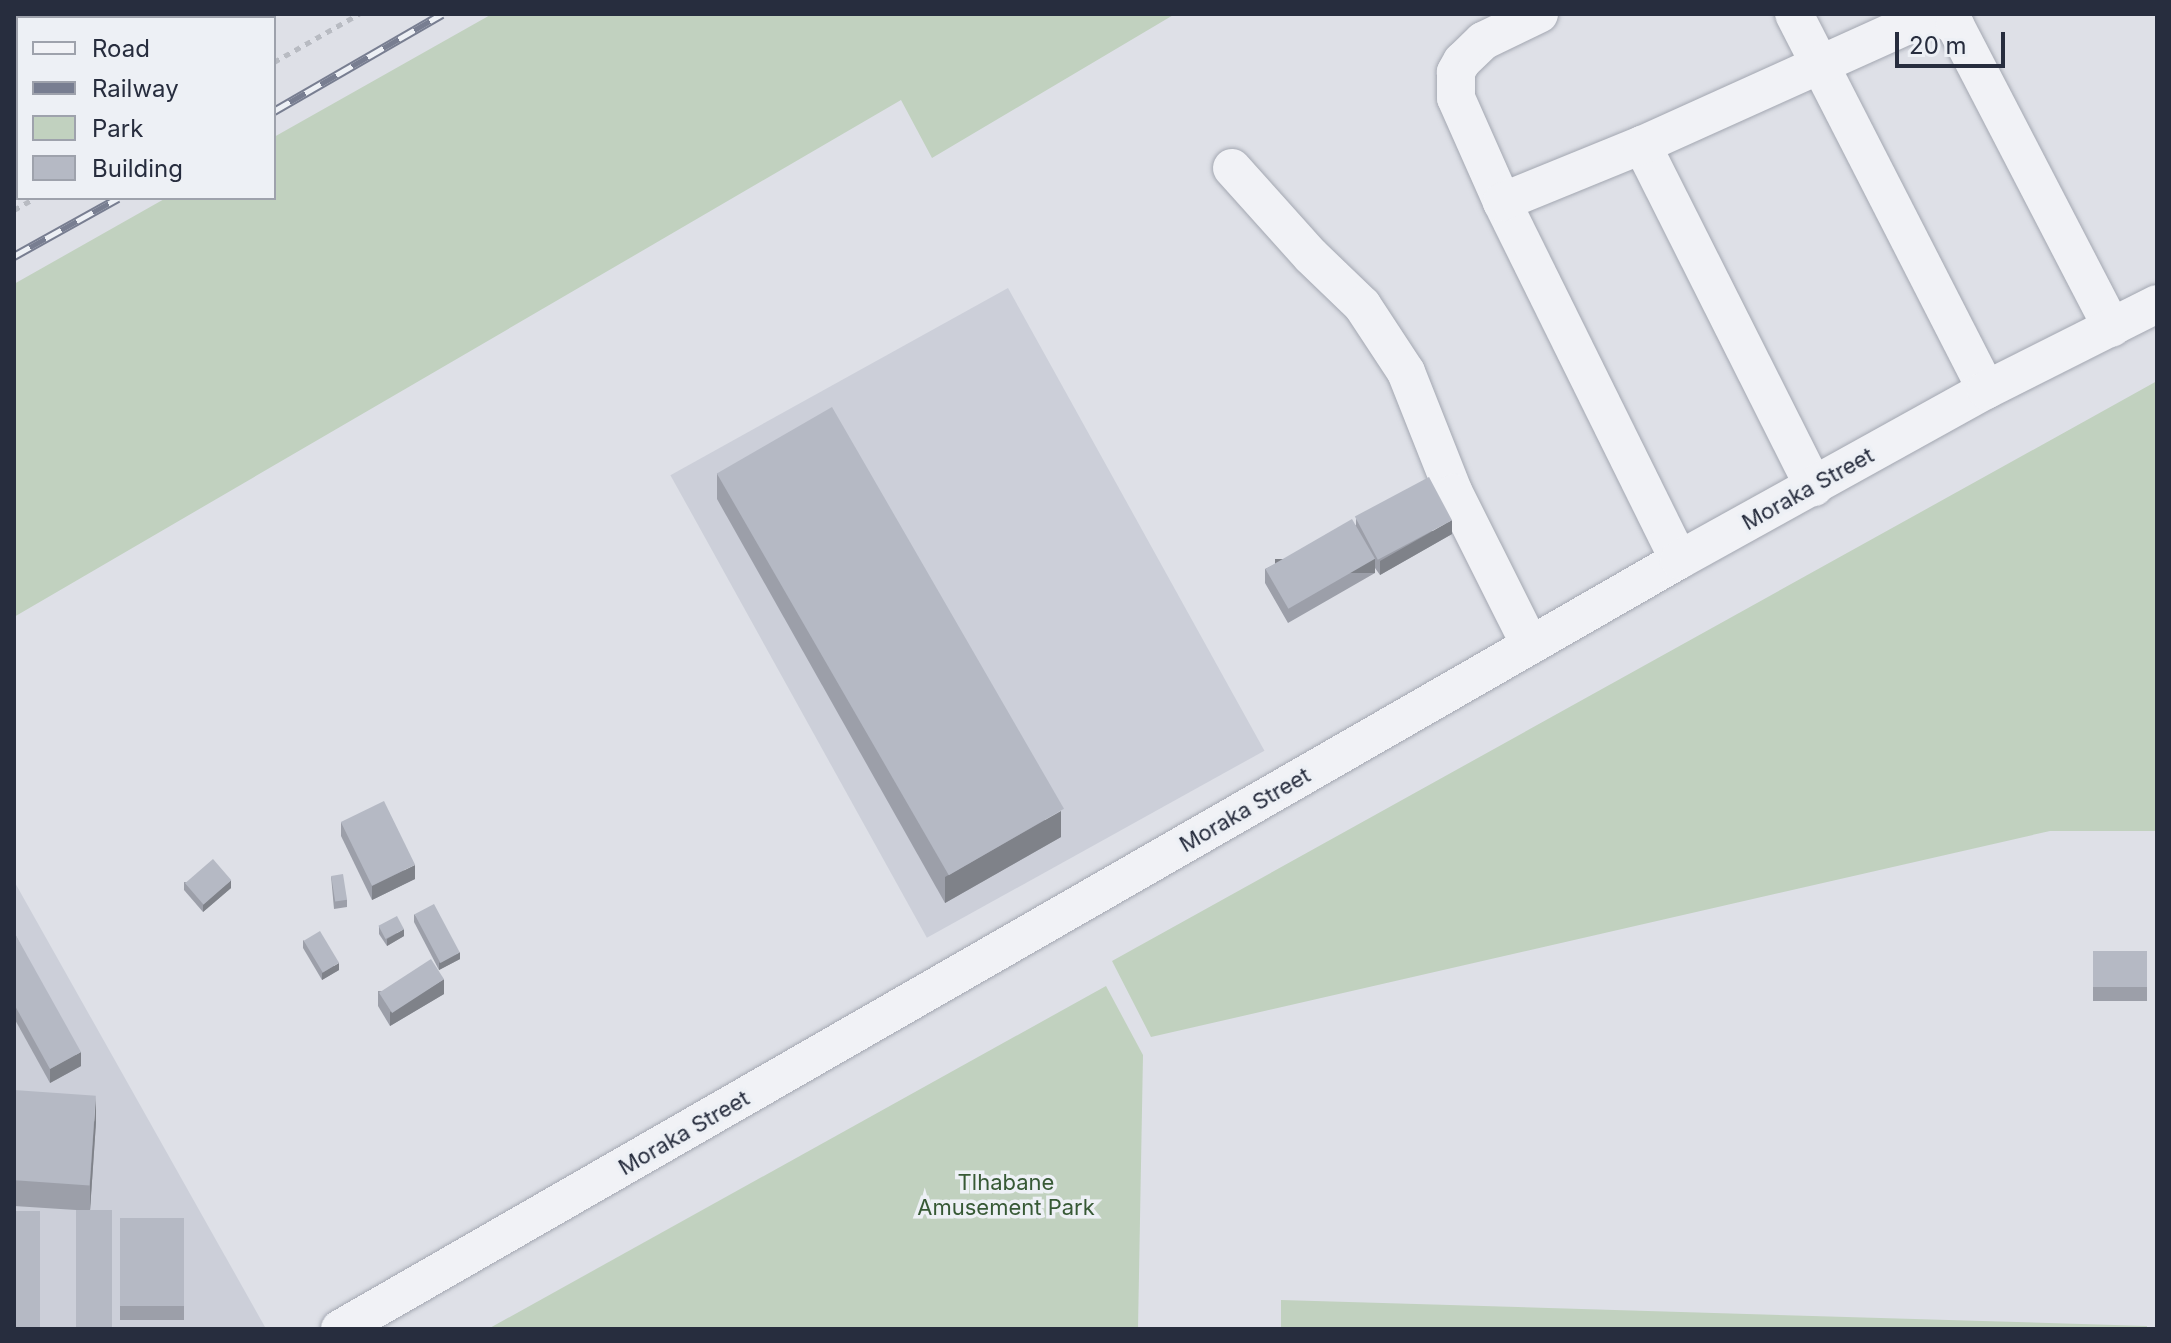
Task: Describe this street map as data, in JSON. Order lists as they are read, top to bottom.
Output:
{
  "streets": {
    "street": ["Moraka Street"]
  },
  "parks": ["Tlhabane Amusement Park"],
  "legend": [
    "Road",
    "Railway",
    "Park",
    "Building"
  ],
  "scale_bar": "20 m"
}
